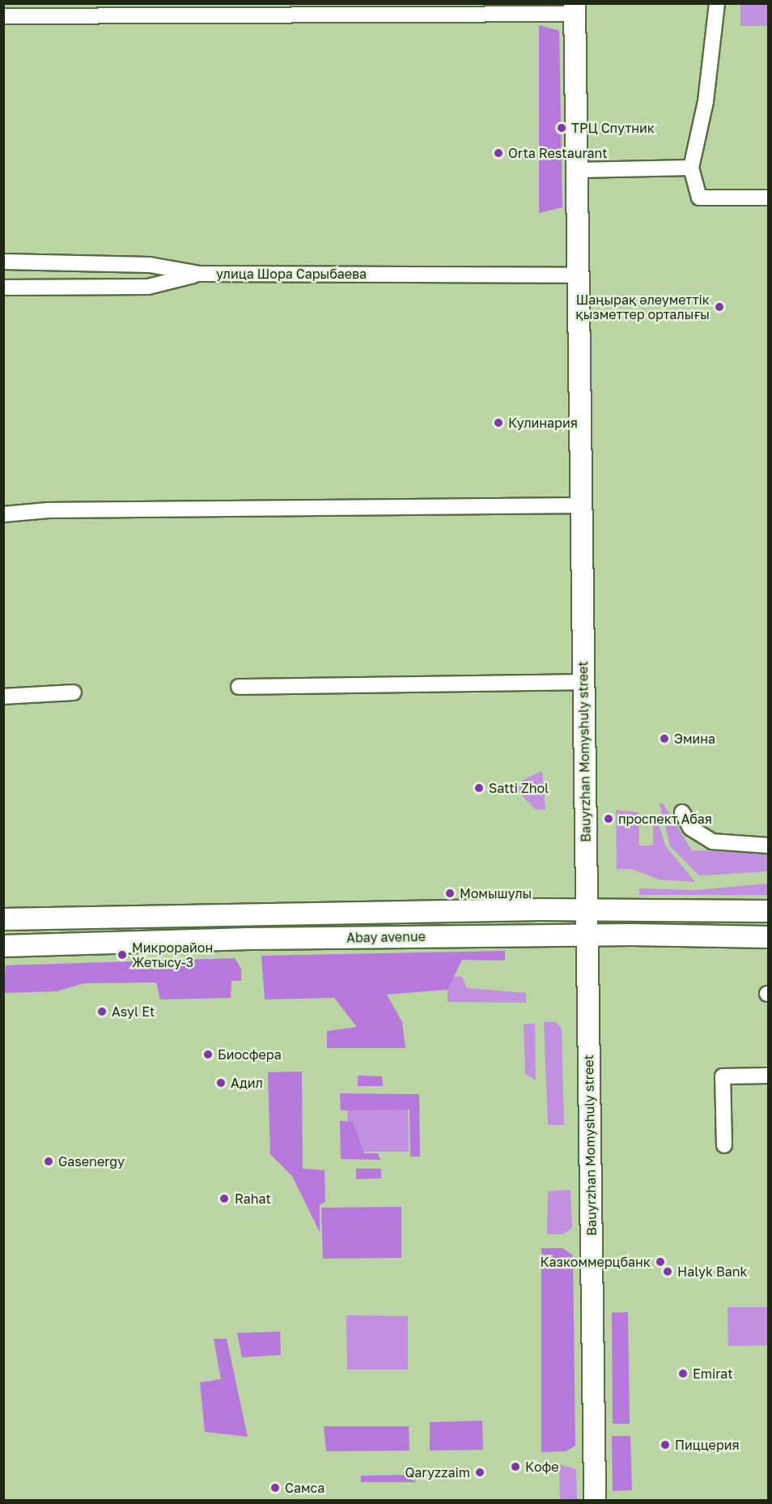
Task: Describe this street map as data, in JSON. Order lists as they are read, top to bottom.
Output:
{
  "streets": {
    "main road": ["Bauyrzhan Momyshuly street", "Abay avenue"],
    "street": ["улица Шора Сарыбаева"]
  },
  "crossings": [
    ["улица Шора Сарыбаева", "Bauyrzhan Momyshuly street"],
    ["Bauyrzhan Momyshuly street", "Abay avenue"]
  ],
  "places": [
    "ТРЦ Спутник",
    "Orta Restaurant",
    "Шаңырақ әлеуметтік қызметтер орталығы",
    "Кулинария",
    "Эмина",
    "Satti Zhol",
    "проспект Абая",
    "Момышулы",
    "Микрорайон Жетысу-3",
    "Asyl Et",
    "Биосфера",
    "Адил",
    "Gasenergy",
    "Rahat",
    "Казкоммерцбанк",
    "Halyk Bank",
    "Emirat",
    "Пиццерия",
    "Кофе",
    "Qaryzzaim",
    "Самса"
  ]
}
